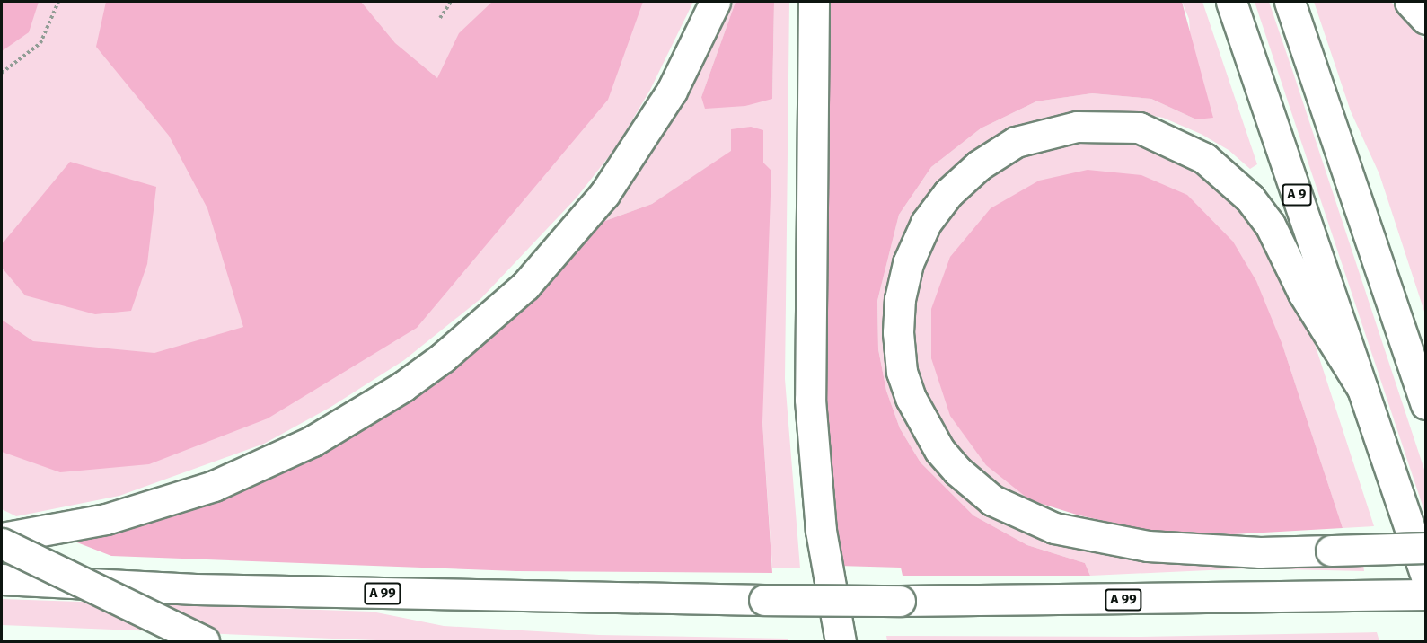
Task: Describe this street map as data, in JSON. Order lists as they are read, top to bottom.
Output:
{
  "streets": {
    "highway": ["A 9", "A 99"]
  }
}
